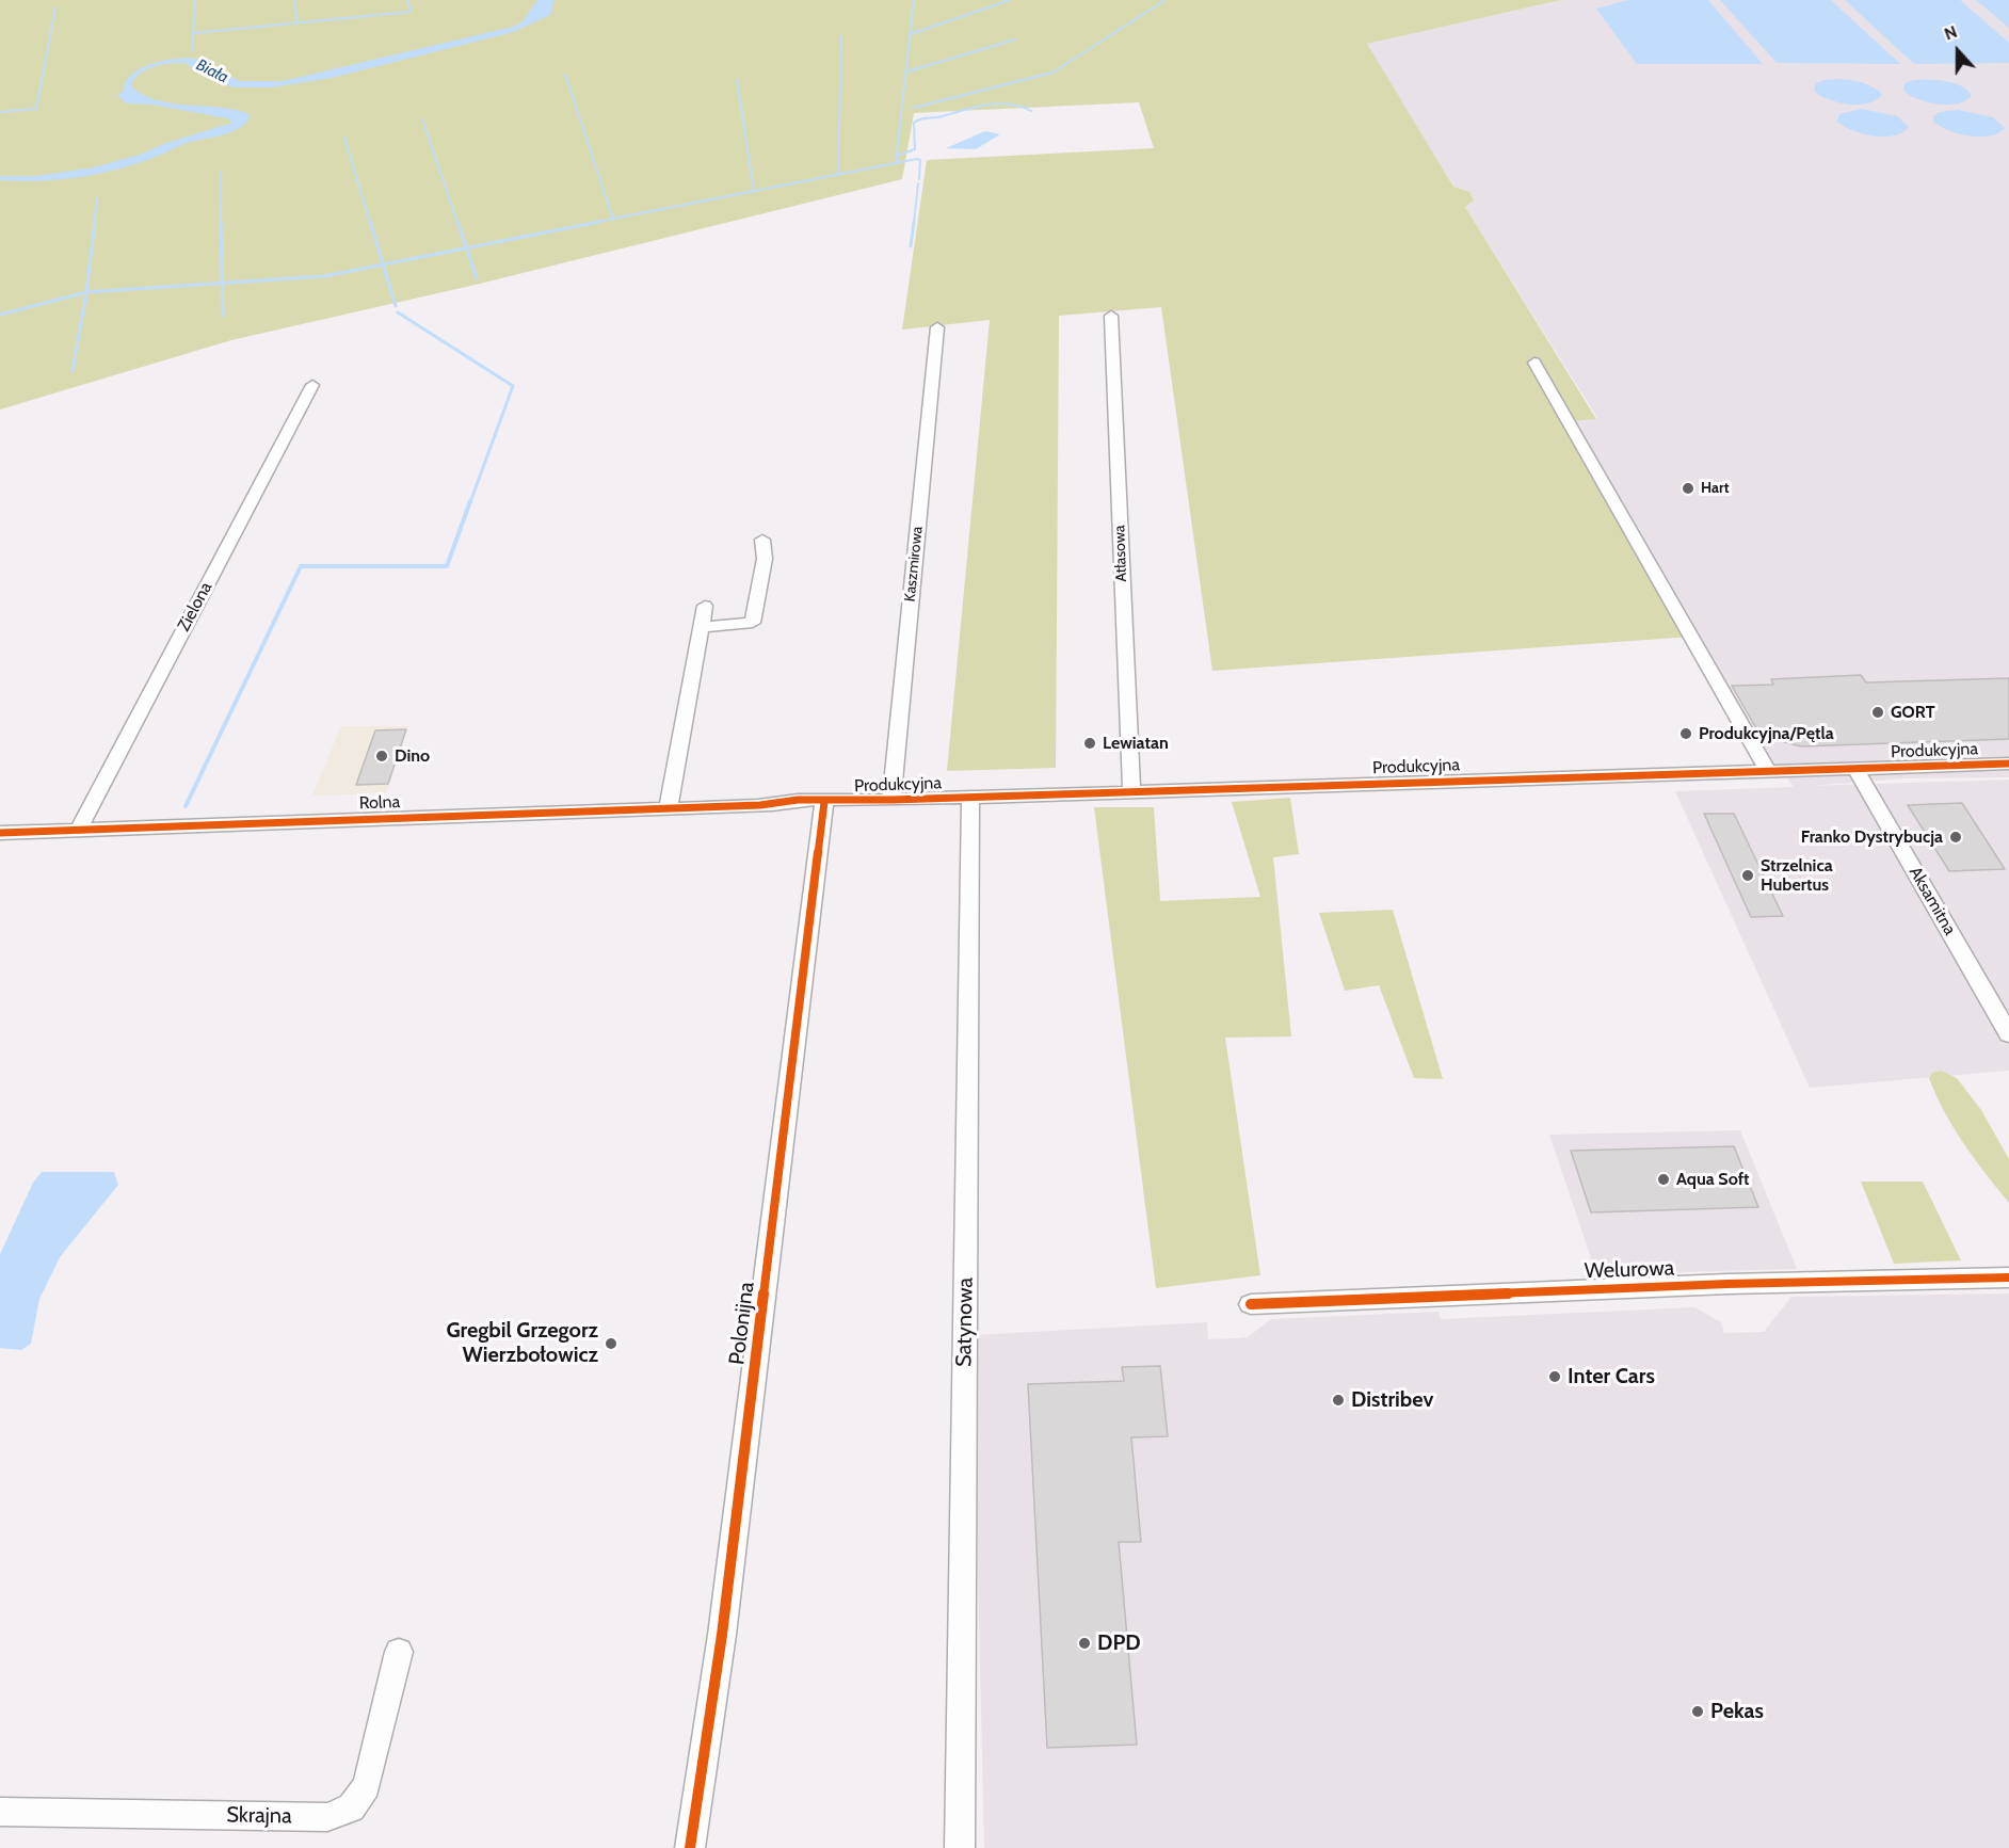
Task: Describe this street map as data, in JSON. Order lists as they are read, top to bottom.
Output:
{
  "streets": {
    "street": [
      "Atłasowa",
      "Kaszmirowa",
      "Zielona",
      "Produkcyjna",
      "Rolna",
      "Aksamitna",
      "Welurowa",
      "Satynowa",
      "Polonijna",
      "Skrajna"
    ]
  },
  "crossings": [
    ["Atłasowa", "Produkcyjna"],
    ["Kaszmirowa", "Produkcyjna"],
    ["Zielona", "Rolna"],
    ["Produkcyjna", "Rolna"],
    ["Produkcyjna", "Aksamitna"],
    ["Produkcyjna", "Satynowa"],
    ["Produkcyjna", "Polonijna"],
    ["Rolna", "Polonijna"]
  ],
  "water": ["Biała"],
  "places": [
    "Hart",
    "GORT",
    "Produkcyjna/Pętla",
    "Lewiatan",
    "Dino",
    "Franko Dystrybucja",
    "Strzelnica Hubertus",
    "Aqua Soft",
    "Gregbil Grzegorz Wierzbołowicz",
    "Inter Cars",
    "Distribev",
    "DPD",
    "Pekas"
  ],
  "north": "top"
}
